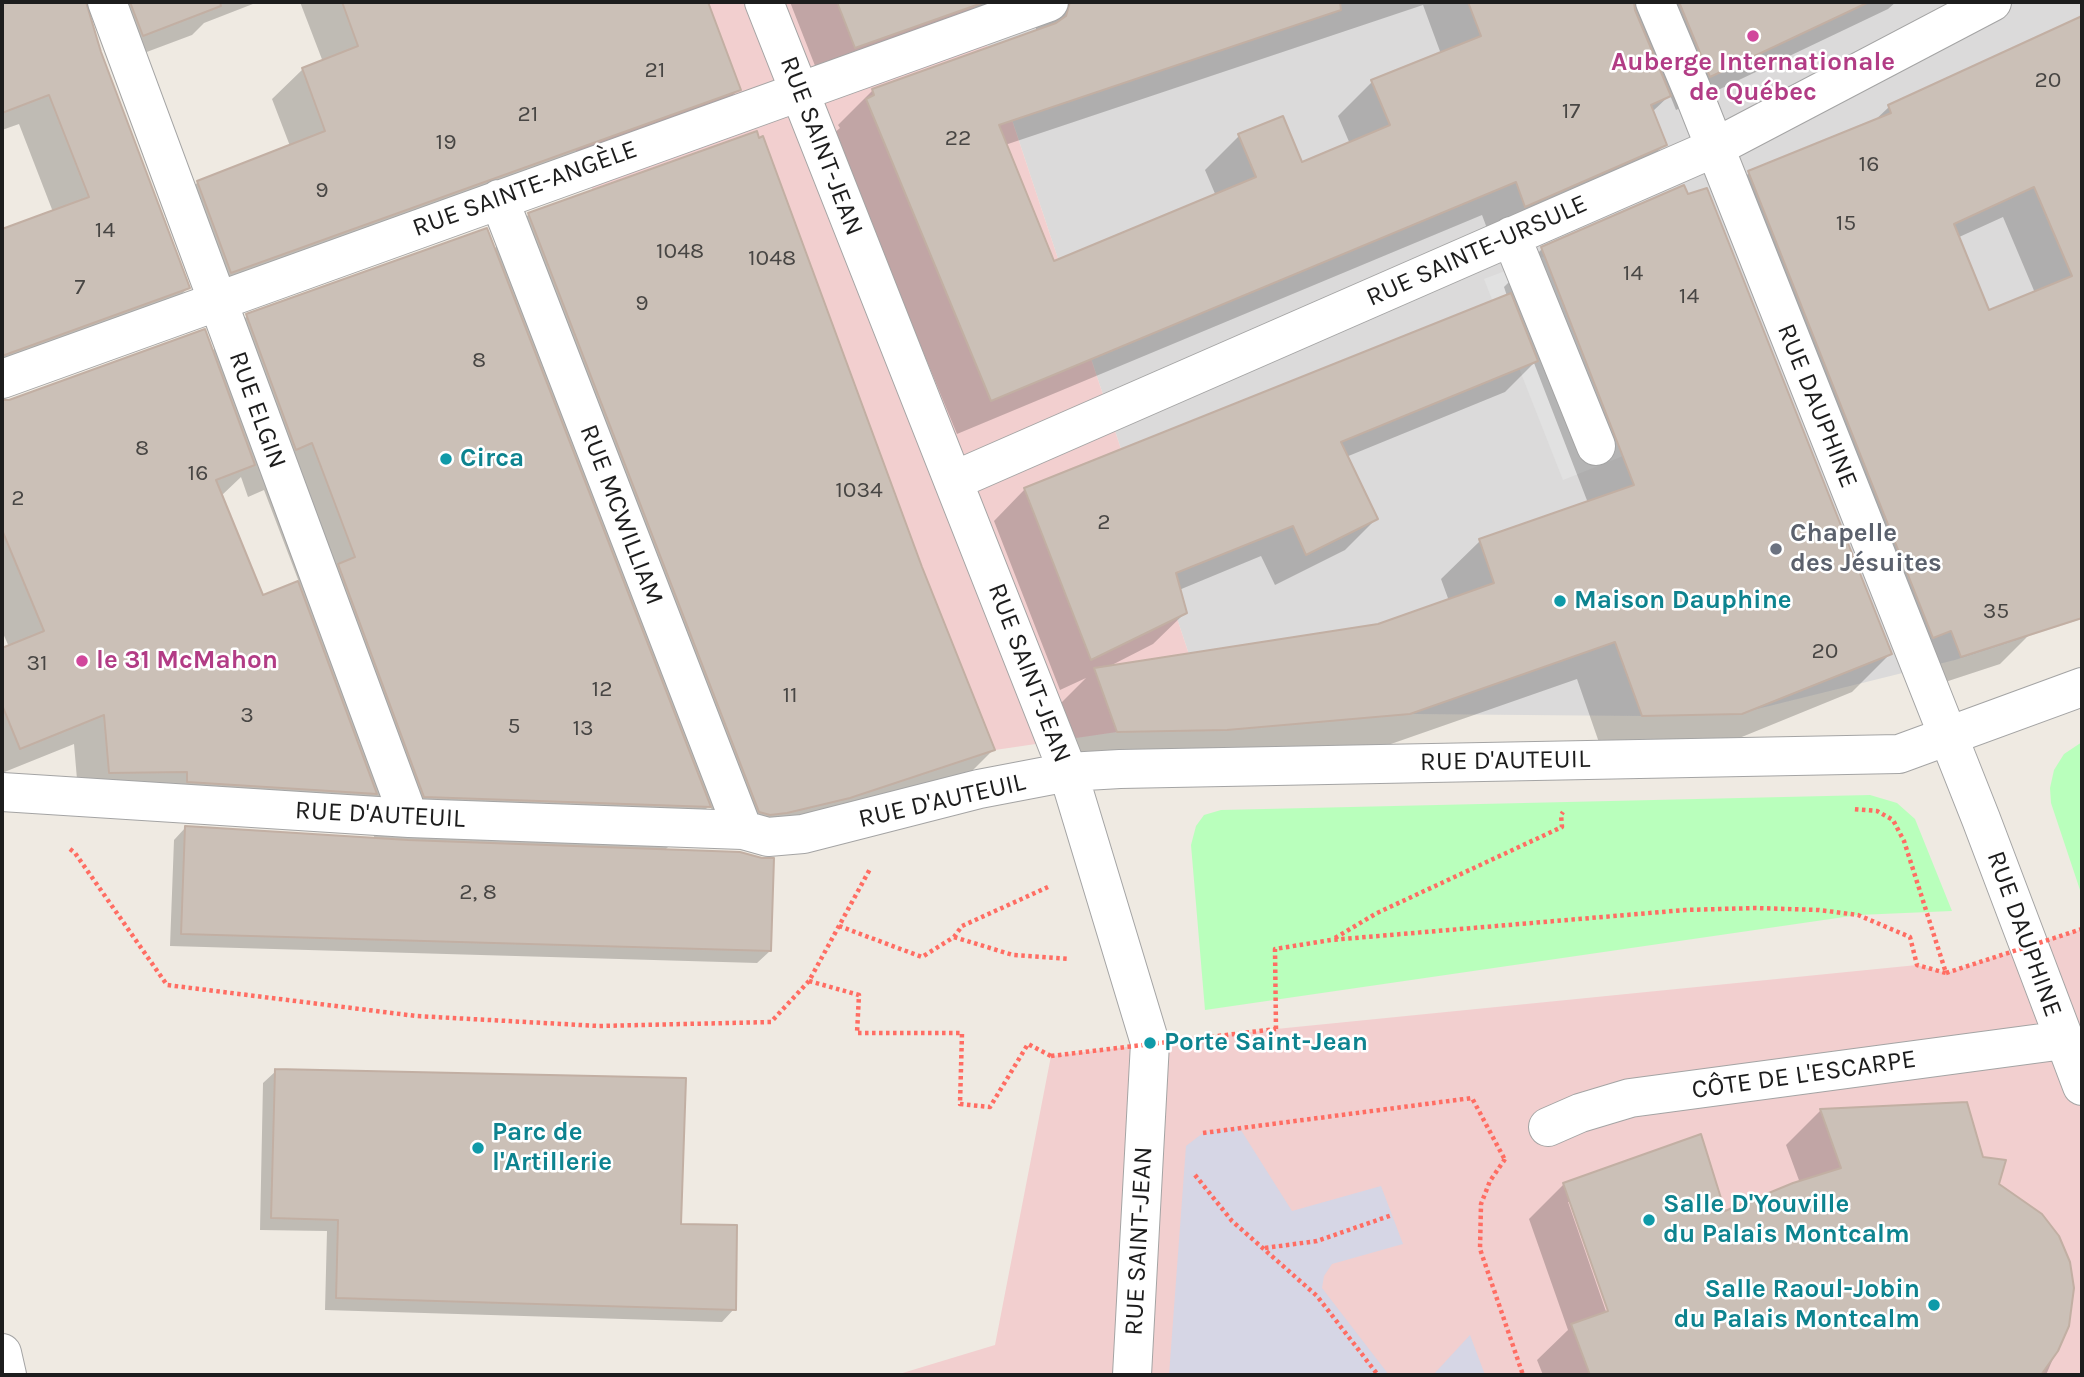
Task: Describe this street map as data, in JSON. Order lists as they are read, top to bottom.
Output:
{
  "streets": {
    "street": [
      "RUE SAINT-JEAN",
      "RUE SAINTE-ANGÈLE",
      "RUE SAINTE-URSULE",
      "RUE DAUPHINE",
      "RUE ELGIN",
      "RUE MCWILLIAM",
      "RUE D'AUTEUIL",
      "CÔTE DE L'ESCARPE"
    ]
  },
  "crossings": [
    ["RUE SAINT-JEAN", "RUE SAINTE-ANGÈLE"],
    ["RUE SAINT-JEAN", "RUE SAINTE-URSULE"],
    ["RUE SAINT-JEAN", "RUE D'AUTEUIL"],
    ["RUE SAINTE-ANGÈLE", "RUE ELGIN"],
    ["RUE SAINTE-ANGÈLE", "RUE MCWILLIAM"],
    ["RUE SAINTE-URSULE", "RUE DAUPHINE"],
    ["RUE DAUPHINE", "RUE D'AUTEUIL"],
    ["RUE DAUPHINE", "CÔTE DE L'ESCARPE"],
    ["RUE ELGIN", "RUE D'AUTEUIL"],
    ["RUE MCWILLIAM", "RUE D'AUTEUIL"]
  ],
  "places": [
    "Auberge Internationale de Québec",
    "Circa",
    "Chapelle des Jésuites",
    "Maison Dauphine",
    "le 31 McMahon",
    "Porte Saint-Jean",
    "Parc de l'Artillerie",
    "Salle D'Youville du Palais Montcalm",
    "Salle Raoul-Jobin du Palais Montcalm"
  ],
  "house_numbers": [
    "21",
    "20",
    "17",
    "21",
    "22",
    "19",
    "16",
    "9",
    "15",
    "14",
    "1048",
    "1048",
    "14",
    "7",
    "14",
    "9",
    "8",
    "8",
    "16",
    "1034",
    "2",
    "2",
    "35",
    "20",
    "31",
    "12",
    "11",
    "3",
    "5",
    "13",
    "2, 8"
  ]
}
